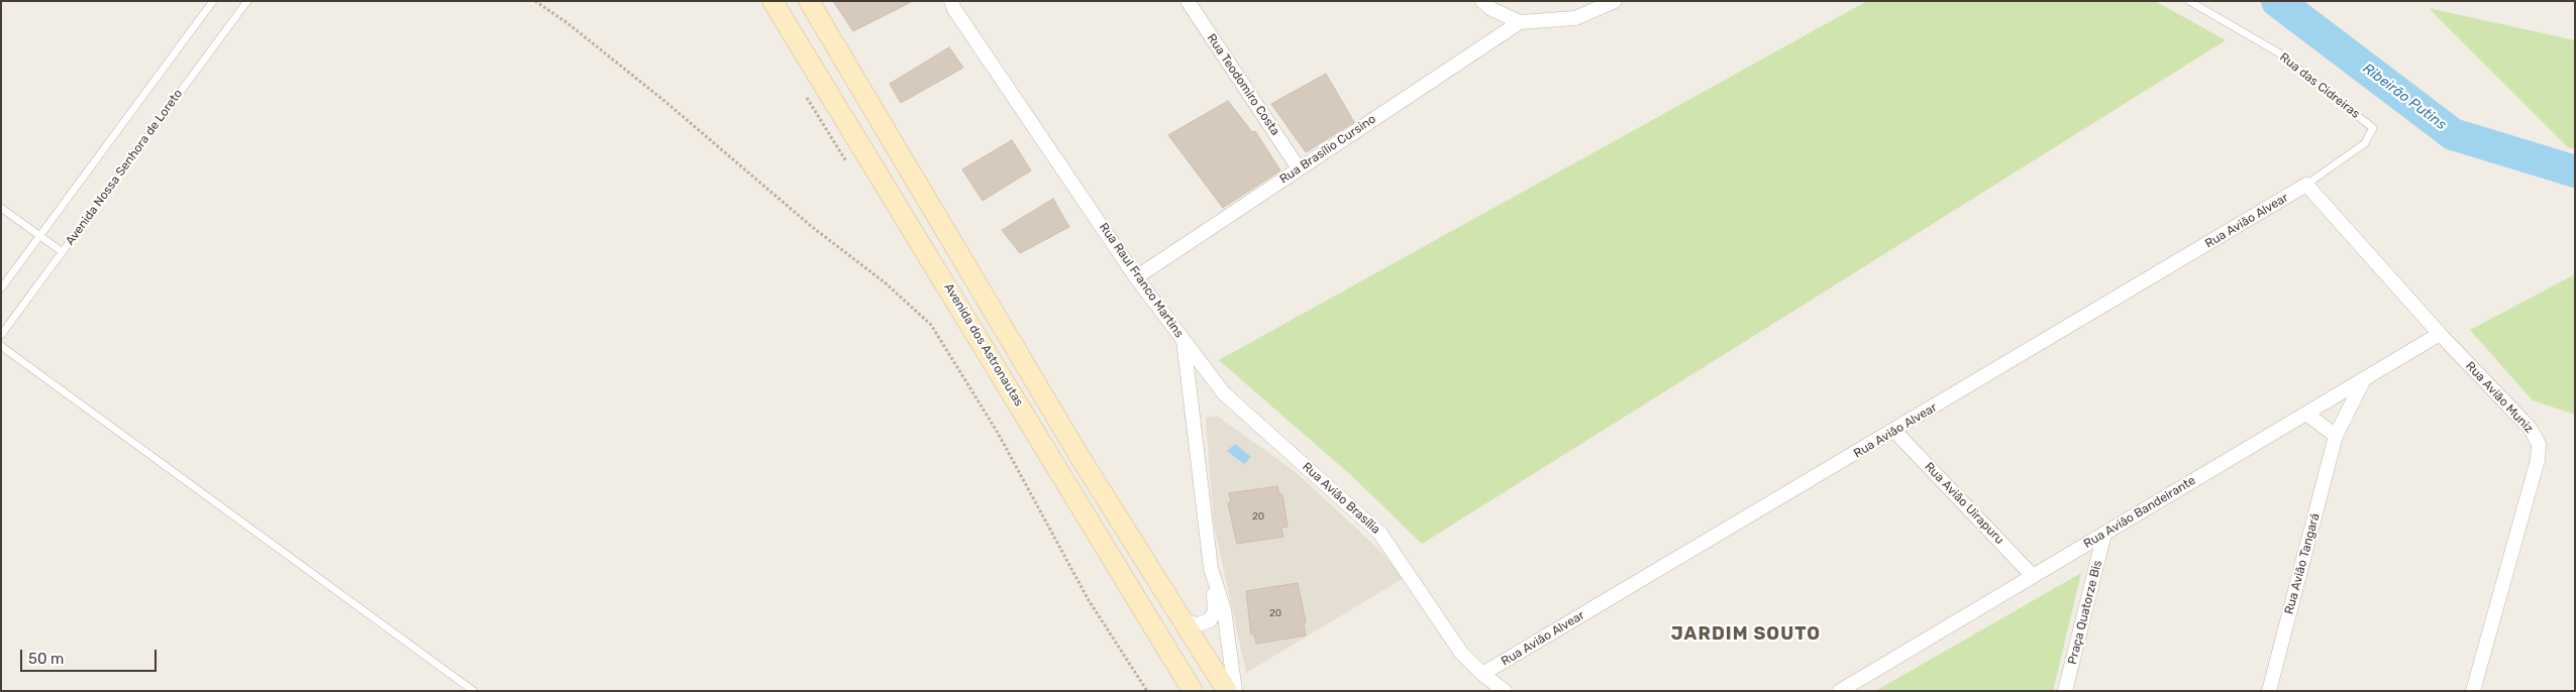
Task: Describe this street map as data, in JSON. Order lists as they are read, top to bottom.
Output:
{
  "streets": {
    "main road": ["Avenida dos Astronautas"],
    "street": [
      "Rua Teodomiro Costa",
      "Rua Brasílio Cursino",
      "Rua Avião Alvear",
      "Rua Raul Franco Martins",
      "Rua Avião Muniz",
      "Rua Avião Brasília",
      "Rua Avião Uirapuru",
      "Rua Avião Bandeirante",
      "Rua Avião Tangará",
      "Praça Quatorze Bis"
    ],
    "lane": ["Rua das Cidreiras", "Avenida Nossa Senhora de Loreto"]
  },
  "crossings": [
    ["Rua Teodomiro Costa", "Rua Brasílio Cursino"],
    ["Rua das Cidreiras", "Rua Avião Alvear"],
    ["Rua das Cidreiras", "Rua Avião Muniz"],
    ["Rua Brasílio Cursino", "Rua Raul Franco Martins"],
    ["Rua Avião Alvear", "Rua Avião Muniz"],
    ["Rua Avião Alvear", "Rua Avião Brasília"],
    ["Rua Avião Alvear", "Rua Avião Uirapuru"],
    ["Rua Raul Franco Martins", "Rua Avião Brasília"],
    ["Rua Avião Muniz", "Rua Avião Bandeirante"],
    ["Rua Avião Uirapuru", "Rua Avião Bandeirante"],
    ["Rua Avião Bandeirante", "Rua Avião Tangará"],
    ["Rua Avião Bandeirante", "Praça Quatorze Bis"]
  ],
  "districts": ["JARDIM SOUTO"],
  "water": ["Ribeirão Putins"],
  "house_numbers": ["20", "20"],
  "scale_bar": "50 m"
}
